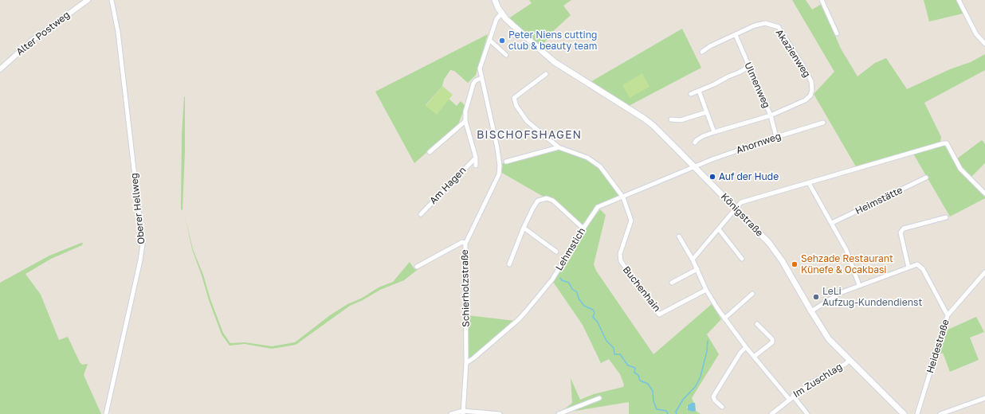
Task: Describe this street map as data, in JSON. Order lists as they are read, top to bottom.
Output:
{
  "streets": {
    "main road": ["Königstraße"],
    "street": [
      "Alter Postweg",
      "Akazienweg",
      "Ulmenweg",
      "Ahornweg",
      "Am Hagen",
      "Heimstätte",
      "Oberer Hellweg",
      "Lehmstich",
      "Schierholzstraße",
      "Buchenhain",
      "Heidestraße",
      "Im Zuschlag"
    ]
  },
  "crossings": [
    ["Akazienweg", "Ulmenweg"],
    ["Ulmenweg", "Ahornweg"],
    ["Ahornweg", "Königstraße"],
    ["Ahornweg", "Lehmstich"],
    ["Am Hagen", "Schierholzstraße"],
    ["Königstraße", "Lehmstich"],
    ["Königstraße", "Schierholzstraße"],
    ["Königstraße", "Im Zuschlag"],
    ["Lehmstich", "Schierholzstraße"],
    ["Lehmstich", "Buchenhain"]
  ],
  "districts": ["BISCHOFSHAGEN"],
  "places": [
    "Peter Niens cutting club & beauty team",
    "Auf der Hude",
    "Sehzade Restaurant Künefe & Ocakbasi",
    "LeLi Aufzug-Kundendienst"
  ]
}
